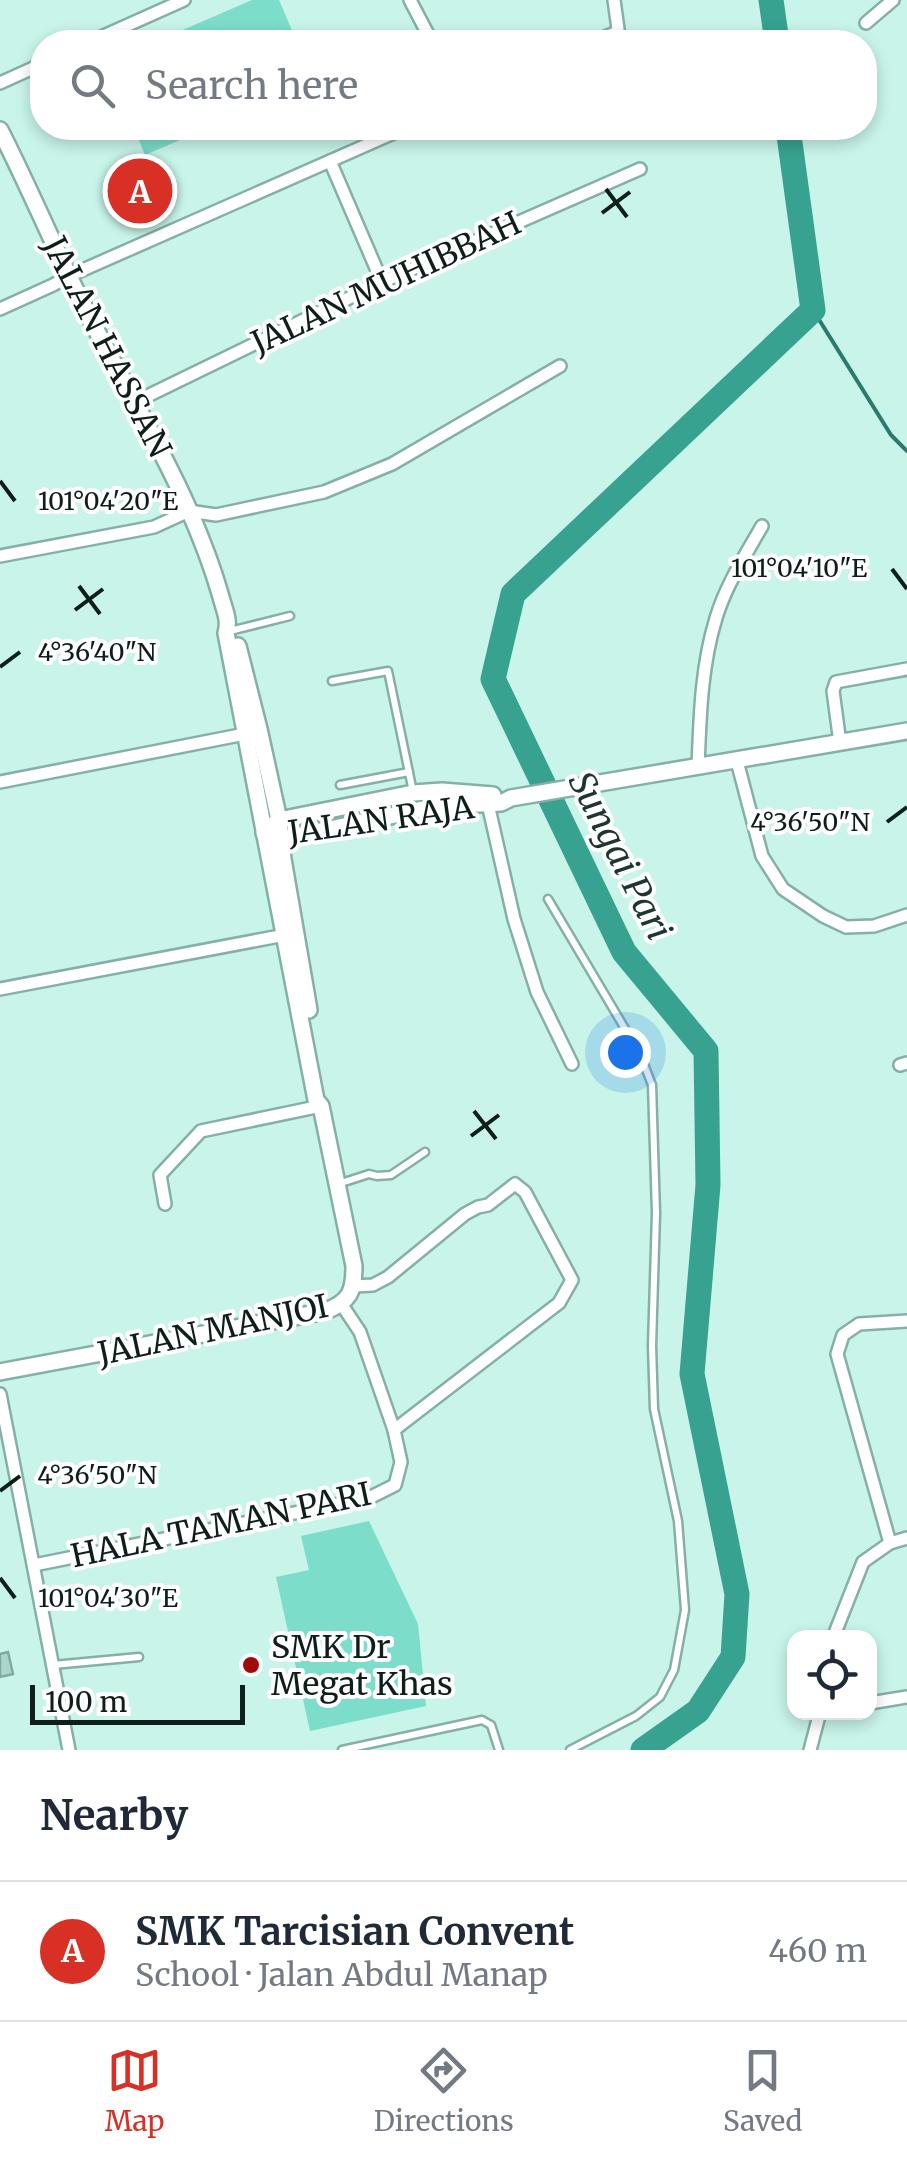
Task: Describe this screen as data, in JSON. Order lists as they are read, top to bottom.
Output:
{
  "streets": {
    "street": [
      "JALAN MUHIBBAH",
      "JALAN HASSAN",
      "JALAN RAJA",
      "JALAN MANJOI",
      "HALA TAMAN PARI"
    ]
  },
  "crossings": [
    ["JALAN MUHIBBAH", "JALAN HASSAN"],
    ["JALAN HASSAN", "JALAN RAJA"],
    ["JALAN HASSAN", "JALAN MANJOI"],
    ["JALAN RAJA", "JALAN MANJOI"],
    ["JALAN MANJOI", "HALA TAMAN PARI"]
  ],
  "water": ["Sungai Pari"],
  "places": ["SMK Dr Megat Khas"],
  "scale_bar": "100 m",
  "page": {
    "search": "Search here",
    "pins": "A",
    "scale": "100 m",
    "heading": "Nearby",
    "list": [
      {
        "mark": "A",
        "name": "SMK Tarcisian Convent",
        "note": "School · Jalan Abdul Manap",
        "value": "460 m"
      }
    ],
    "nav": ["Map", "Directions", "Saved"]
  },
  "coordinates": [
    "101°04'20\"E",
    "101°04'10\"E",
    "4°36'40\"N",
    "4°36'50\"N",
    "101°04'30\"E"
  ]
}
